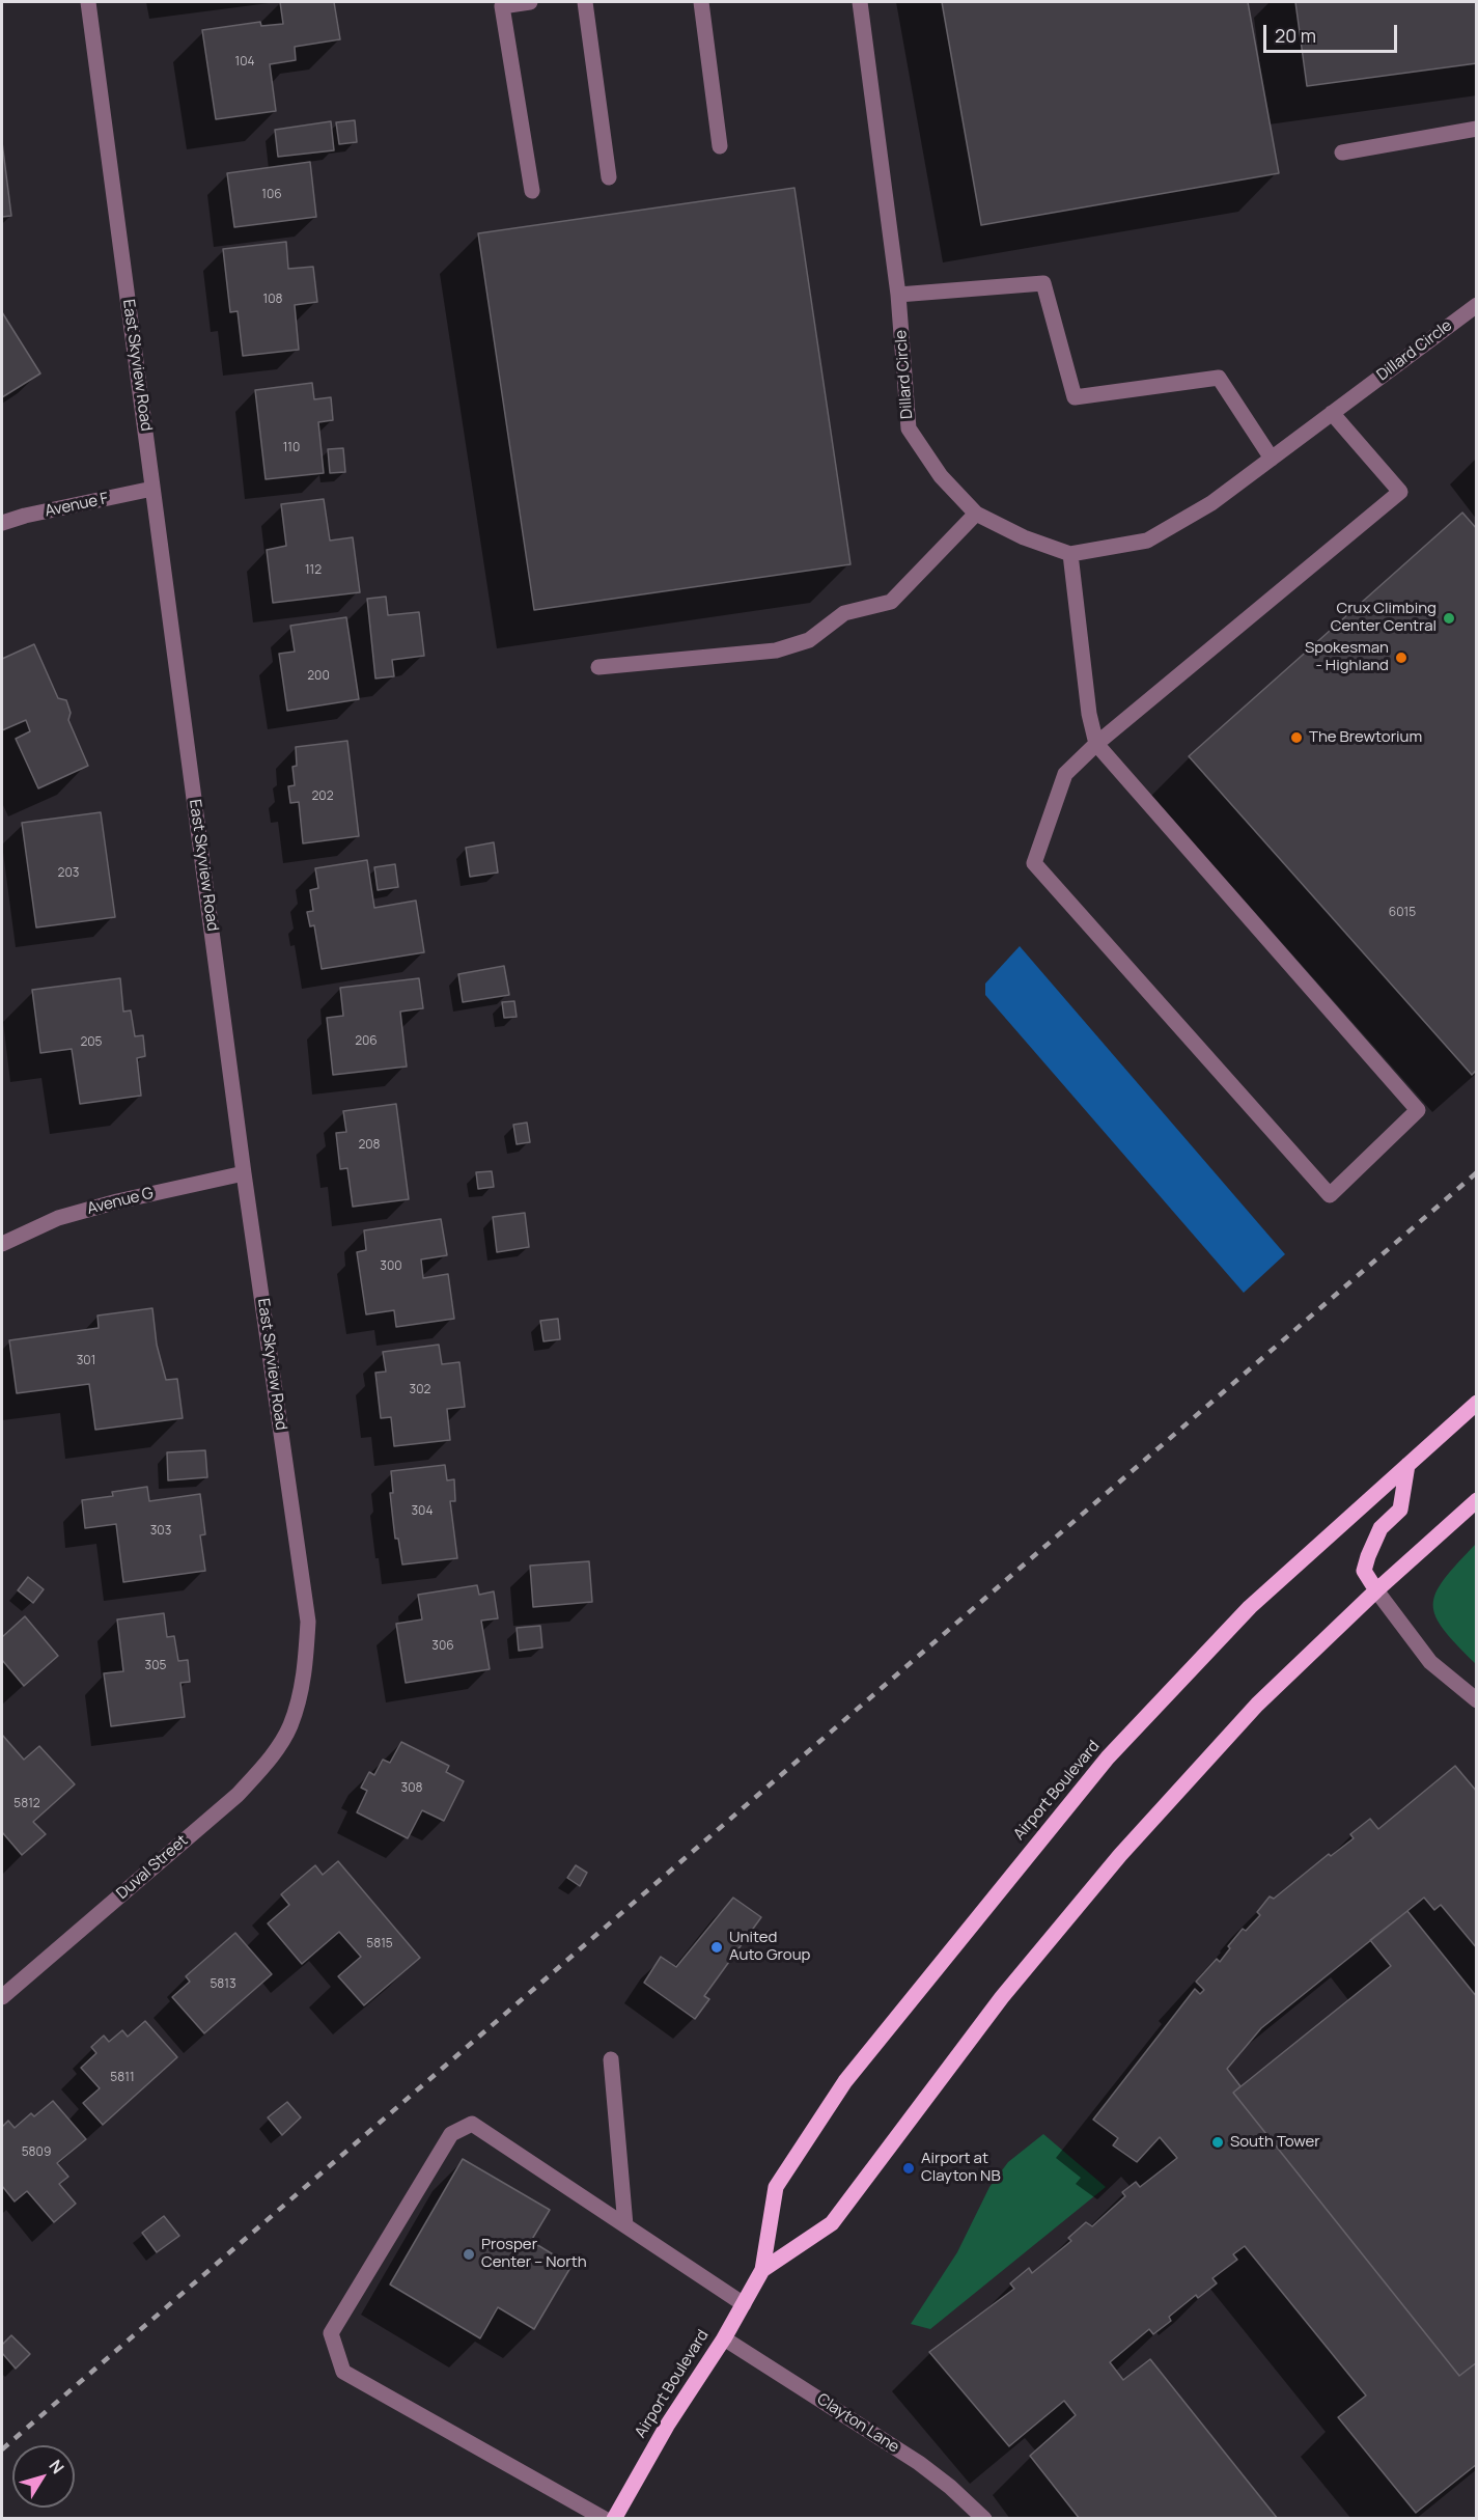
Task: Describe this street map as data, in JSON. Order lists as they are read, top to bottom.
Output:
{
  "streets": {
    "main road": ["Airport Boulevard"],
    "street": [
      "Dillard Circle",
      "East Skyview Road",
      "Avenue F",
      "Avenue G",
      "Duval Street",
      "Clayton Lane"
    ]
  },
  "crossings": [
    ["East Skyview Road", "Avenue F"],
    ["East Skyview Road", "Avenue G"],
    ["East Skyview Road", "Duval Street"],
    ["Airport Boulevard", "Clayton Lane"]
  ],
  "places": [
    "Crux Climbing Center Central",
    "Spokesman - Highland",
    "The Brewtorium",
    "United Auto Group",
    "South Tower",
    "Airport at Clayton NB",
    "Prosper Center – North"
  ],
  "house_numbers": [
    "104",
    "106",
    "108",
    "110",
    "112",
    "200",
    "202",
    "203",
    "6015",
    "206",
    "205",
    "208",
    "300",
    "301",
    "302",
    "304",
    "303",
    "306",
    "305",
    "308",
    "5812",
    "5815",
    "5813",
    "5811",
    "5809"
  ],
  "scale_bar": "20 m",
  "north": "top right"
}
